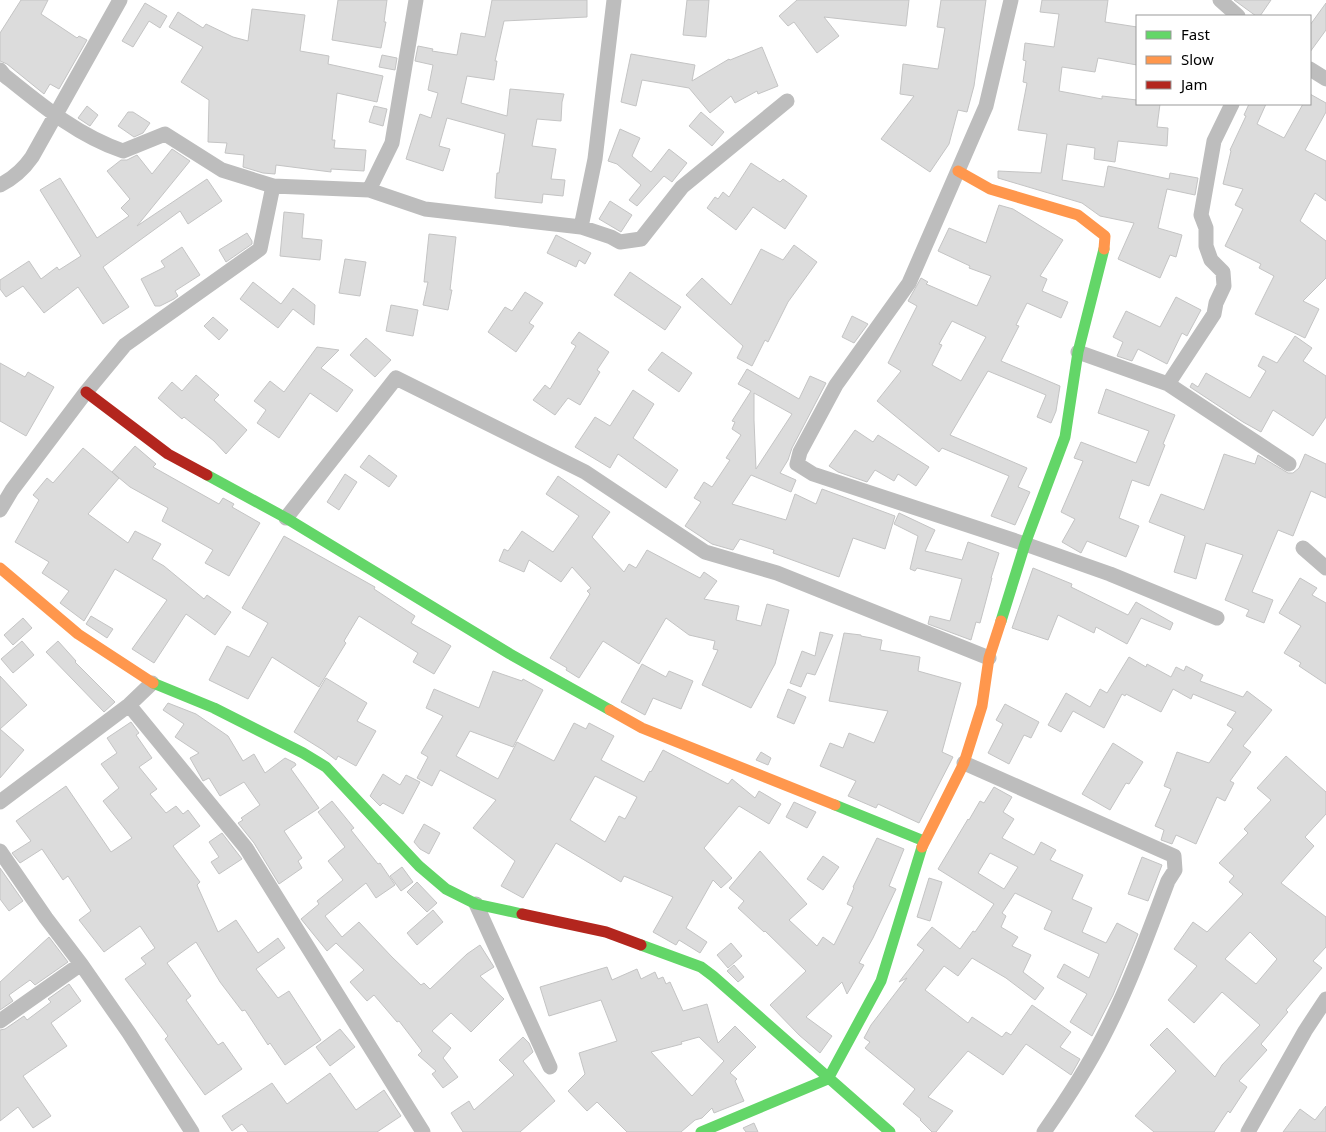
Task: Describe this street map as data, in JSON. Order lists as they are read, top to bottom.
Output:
{
  "legend": ["Fast", "Slow", "Jam"]
}
